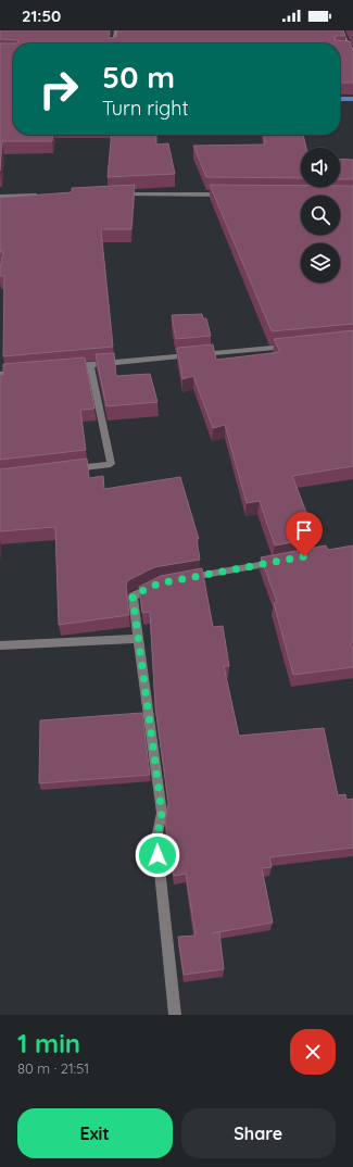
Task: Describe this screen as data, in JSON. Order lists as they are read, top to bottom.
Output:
{
  "page": {
    "status": "21:50",
    "turn": ["50 m", "Turn right"],
    "heading": ["1 min", "80 m · 21:51"],
    "buttons": ["Exit", "Share"]
  }
}
